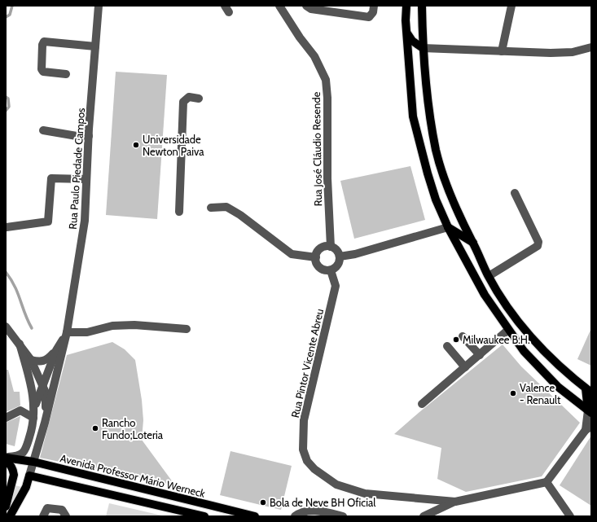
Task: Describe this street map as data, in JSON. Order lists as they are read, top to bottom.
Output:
{
  "streets": {
    "main road": ["Avenida Professor Mário Werneck"],
    "street": ["Rua José Cláudio Resende", "Rua Paulo Piedade Campos", "Rua Pintor Vicente Abreu"]
  },
  "crossings": [
    ["Rua José Cláudio Resende", "Rua Pintor Vicente Abreu"],
    ["Rua Paulo Piedade Campos", "Avenida Professor Mário Werneck"]
  ],
  "places": [
    "Universidade Newton Paiva",
    "Milwaukee B.H.",
    "Valence - Renault",
    "Rancho Fundo;Loteria",
    "Bola de Neve BH Oficial"
  ]
}
